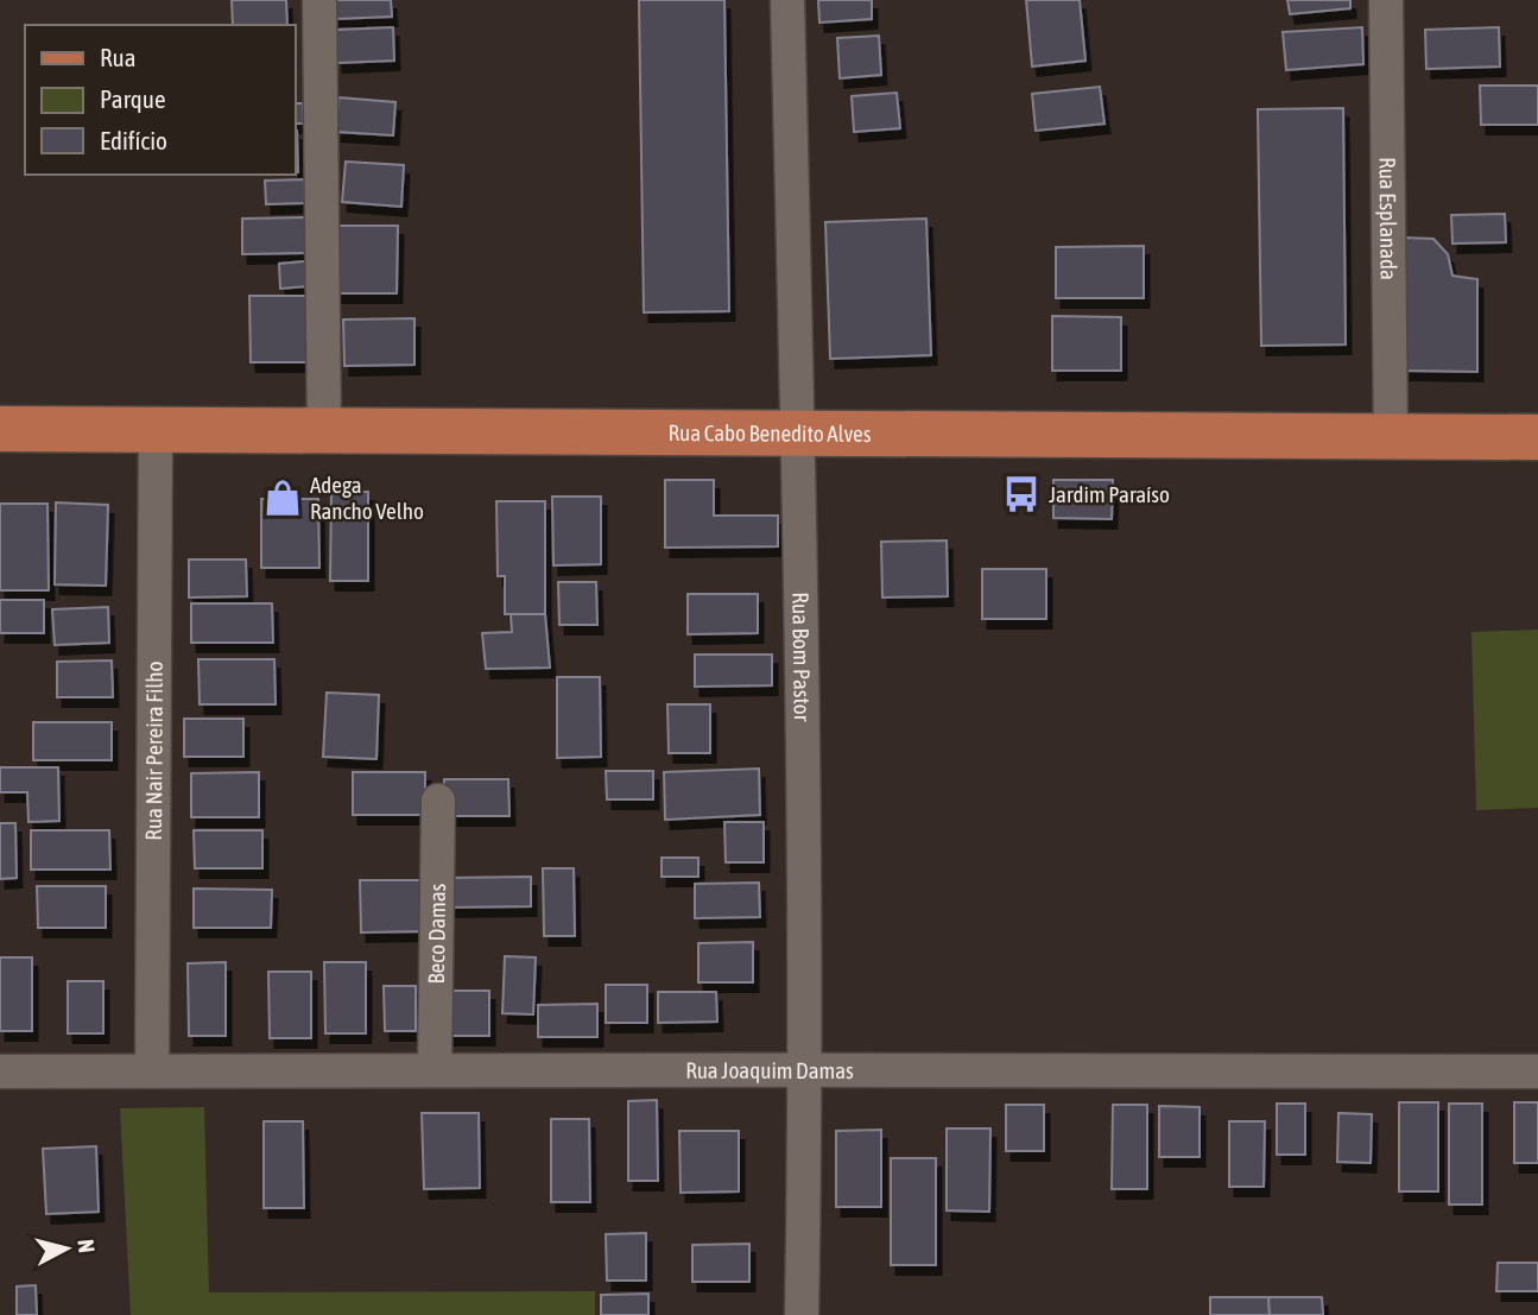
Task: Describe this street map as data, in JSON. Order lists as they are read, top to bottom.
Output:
{
  "streets": {
    "main road": ["Rua Cabo Benedito Alves"],
    "street": [
      "Rua Esplanada",
      "Rua Bom Pastor",
      "Rua Nair Pereira Filho",
      "Beco Damas",
      "Rua Joaquim Damas"
    ]
  },
  "crossings": [
    ["Rua Esplanada", "Rua Cabo Benedito Alves"],
    ["Rua Cabo Benedito Alves", "Rua Bom Pastor"],
    ["Rua Cabo Benedito Alves", "Rua Nair Pereira Filho"],
    ["Rua Bom Pastor", "Rua Joaquim Damas"],
    ["Rua Nair Pereira Filho", "Rua Joaquim Damas"],
    ["Beco Damas", "Rua Joaquim Damas"]
  ],
  "places": {
    "bus stop": ["Jardim Paraíso"],
    "shop": ["Adega Rancho Velho"]
  },
  "legend": ["Rua", "Parque", "Edifício"],
  "north": "right"
}
